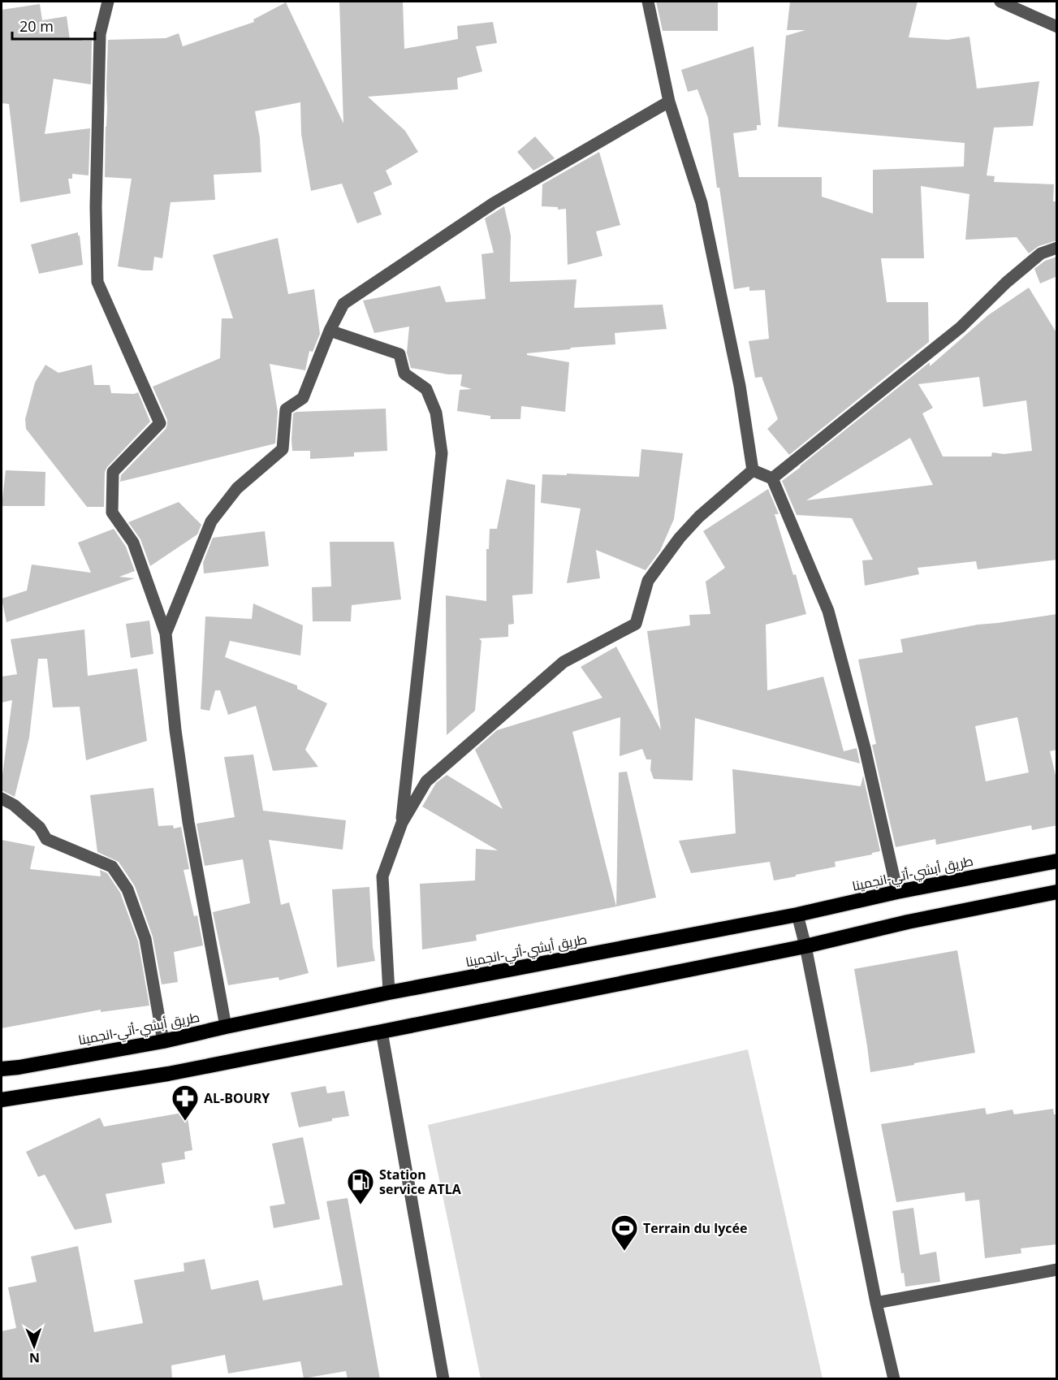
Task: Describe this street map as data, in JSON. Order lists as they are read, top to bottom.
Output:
{
  "streets": {
    "highway": ["طريق أبشي-أتي-انجمينا"]
  },
  "places": {
    "pharmacy": ["AL-BOURY"],
    "fuel station": ["Station service ATLA"],
    "sports": ["Terrain du lycée"]
  },
  "scale_bar": "20 m",
  "north": "bottom"
}
